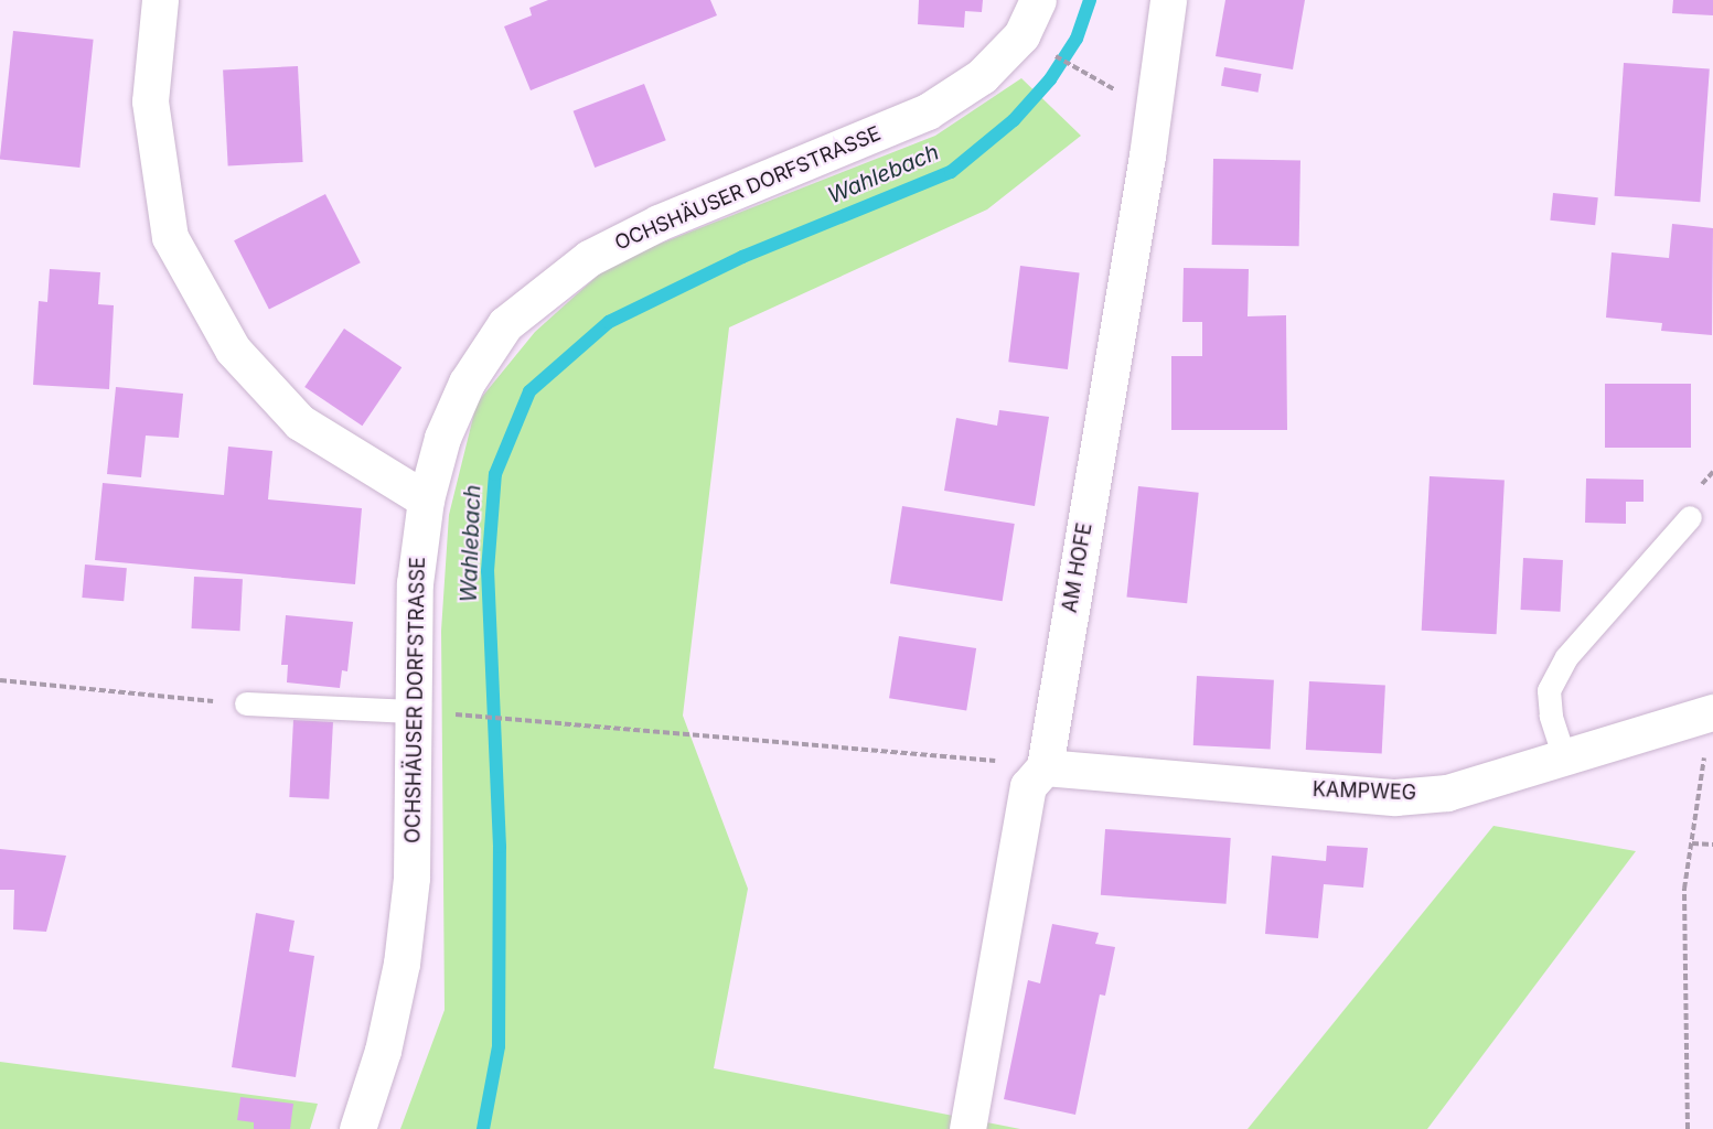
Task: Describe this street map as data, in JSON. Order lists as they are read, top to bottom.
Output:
{
  "streets": {
    "street": ["OCHSHÄUSER DORFSTRASSE", "AM HOFE", "KAMPWEG"]
  },
  "crossings": [
    ["AM HOFE", "KAMPWEG"]
  ],
  "water": ["Wahlebach"]
}
